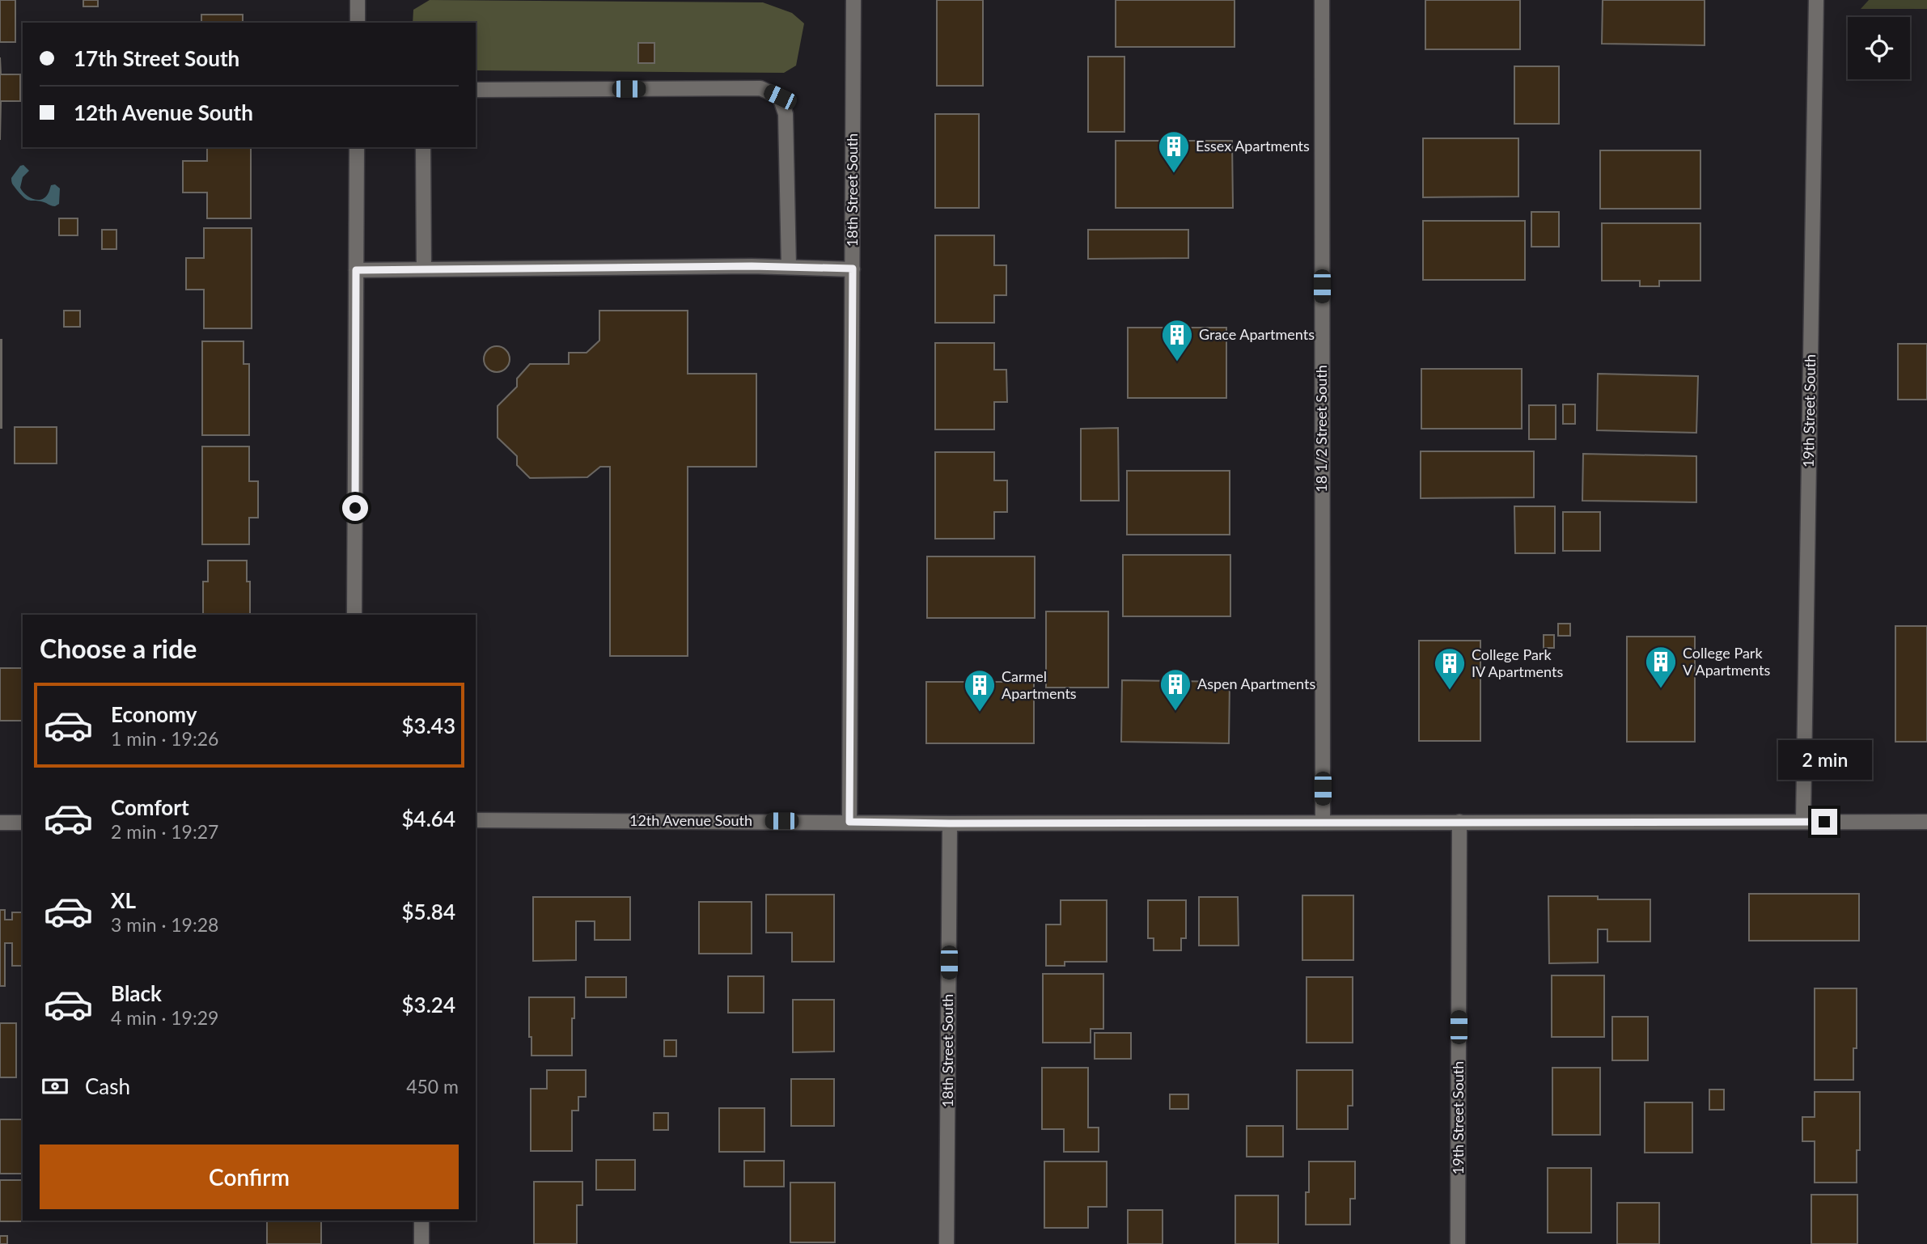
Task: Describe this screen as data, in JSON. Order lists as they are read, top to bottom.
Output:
{
  "streets": {
    "street": [
      "18th Street South",
      "19th Street South",
      "18 1/2 Street South",
      "12th Avenue South"
    ]
  },
  "crossings": [
    ["18th Street South", "12th Avenue South"],
    ["19th Street South", "12th Avenue South"],
    ["18 1/2 Street South", "12th Avenue South"]
  ],
  "places": {
    "building": [
      "Essex Apartments",
      "Grace Apartments",
      "College Park V Apartments",
      "College Park IV Apartments",
      "Aspen Apartments",
      "Carmel Apartments"
    ]
  },
  "page": {
    "banner": ["17th Street South", "12th Avenue South"],
    "heading": "Choose a ride",
    "list": [
      {
        "name": "Economy",
        "note": "1 min · 19:26",
        "value": "$3.43"
      },
      {
        "name": "Comfort",
        "note": "2 min · 19:27",
        "value": "$4.64"
      },
      {
        "name": "XL",
        "note": "3 min · 19:28",
        "value": "$5.84"
      },
      {
        "name": "Black",
        "note": "4 min · 19:29",
        "value": "$3.24"
      }
    ],
    "bubble": "2 min",
    "pay": ["Cash", "450 m"],
    "buttons": "Confirm"
  }
}
